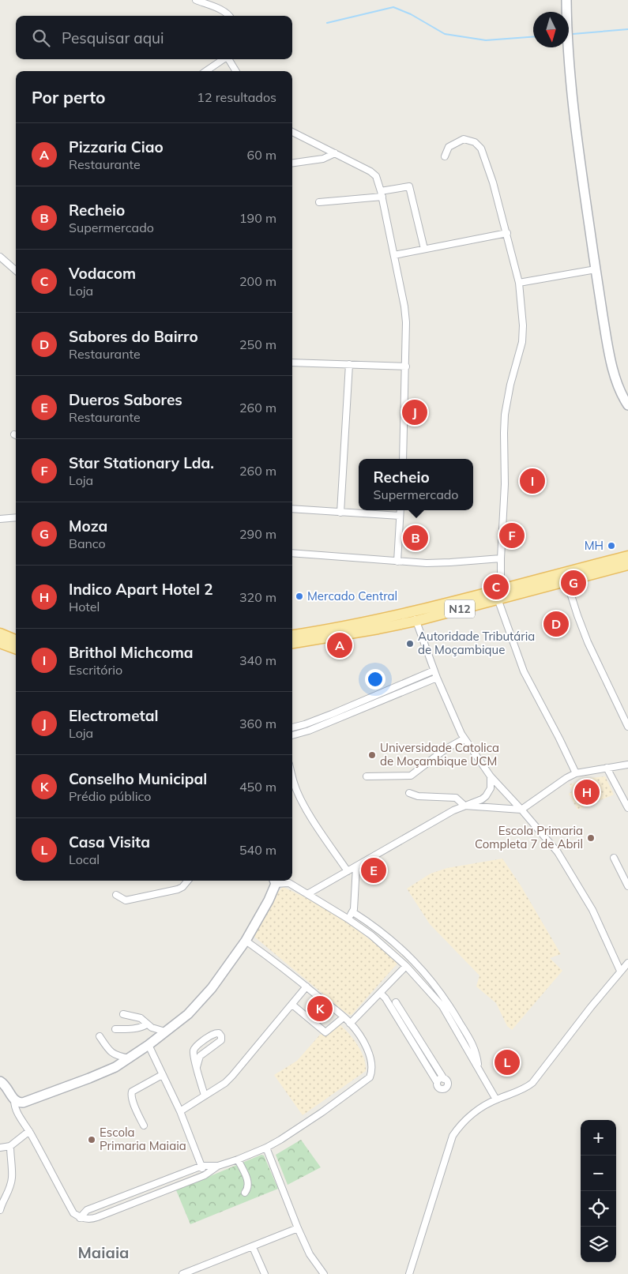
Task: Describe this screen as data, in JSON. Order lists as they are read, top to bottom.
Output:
{
  "streets": {
    "main road": ["N12"]
  },
  "districts": ["Maiaia"],
  "places": [
    "MH",
    "Mercado Central",
    "Autoridade Tributária de Moçambique",
    "Universidade Catolica de Moçambique UCM",
    "Escola Primaria Completa 7 de Abril",
    "Escola Primaria Maiaia"
  ],
  "north": "bottom",
  "page": {
    "search": "Pesquisar aqui",
    "heading": ["Por perto", "12 resultados"],
    "list": [
      {
        "mark": "A",
        "name": "Pizzaria Ciao",
        "note": "Restaurante",
        "value": "60 m"
      },
      {
        "mark": "B",
        "name": "Recheio",
        "note": "Supermercado",
        "value": "190 m"
      },
      {
        "mark": "C",
        "name": "Vodacom",
        "note": "Loja",
        "value": "200 m"
      },
      {
        "mark": "D",
        "name": "Sabores do Bairro",
        "note": "Restaurante",
        "value": "250 m"
      },
      {
        "mark": "E",
        "name": "Dueros Sabores",
        "note": "Restaurante",
        "value": "260 m"
      },
      {
        "mark": "F",
        "name": "Star Stationary Lda.",
        "note": "Loja",
        "value": "260 m"
      },
      {
        "mark": "G",
        "name": "Moza",
        "note": "Banco",
        "value": "290 m"
      },
      {
        "mark": "H",
        "name": "Indico Apart Hotel 2",
        "note": "Hotel",
        "value": "320 m"
      },
      {
        "mark": "I",
        "name": "Brithol Michcoma",
        "note": "Escritório",
        "value": "340 m"
      },
      {
        "mark": "J",
        "name": "Electrometal",
        "note": "Loja",
        "value": "360 m"
      },
      {
        "mark": "K",
        "name": "Conselho Municipal",
        "note": "Prédio público",
        "value": "450 m"
      },
      {
        "mark": "L",
        "name": "Casa Visita",
        "note": "Local",
        "value": "540 m"
      }
    ],
    "pins": [
      "J",
      "I",
      "F",
      "B",
      "G",
      "C",
      "D",
      "A",
      "H",
      "E",
      "K",
      "L"
    ],
    "popup": ["Recheio", "Supermercado"],
    "map_buttons": ["+", "−"]
  }
}
